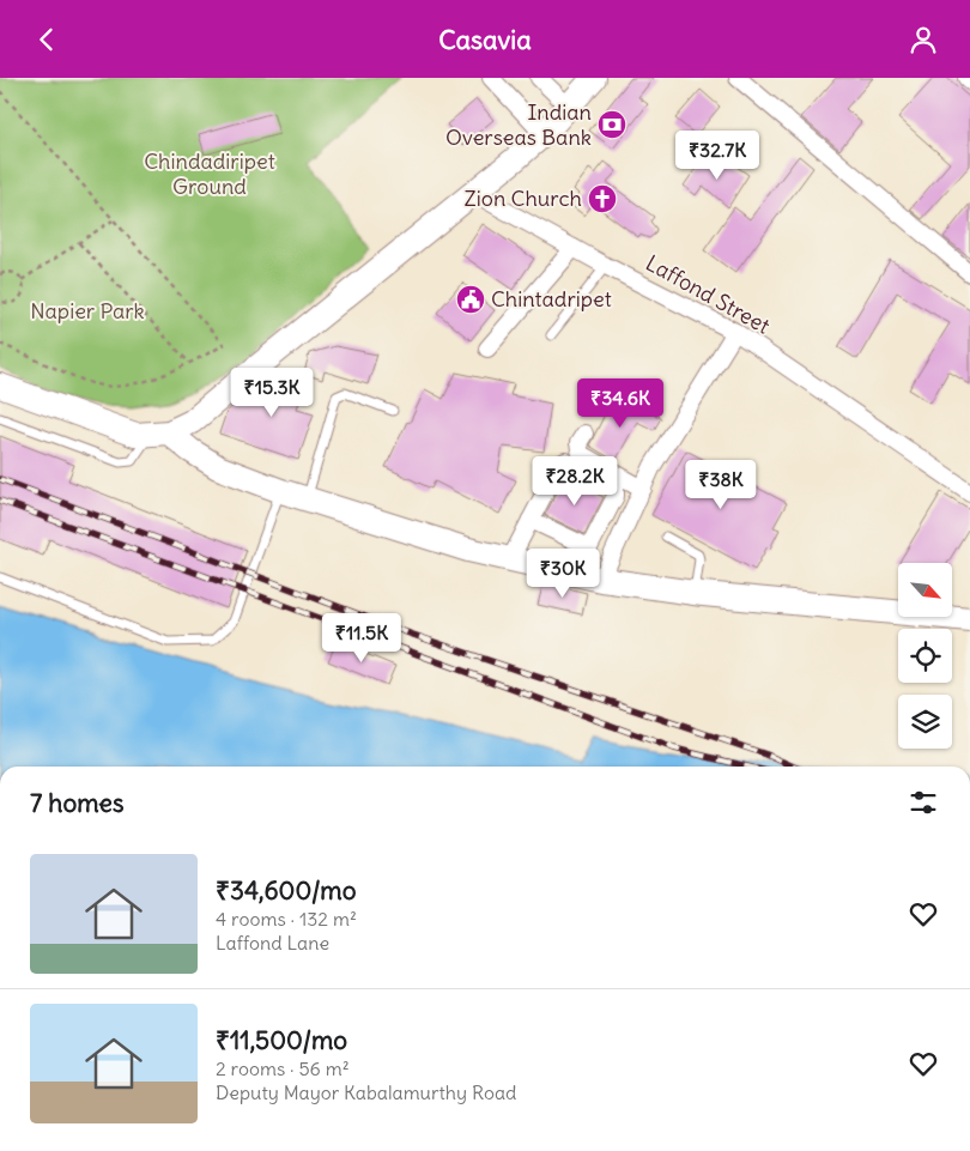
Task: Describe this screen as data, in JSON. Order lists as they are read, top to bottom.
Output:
{
  "streets": {
    "street": ["Laffond Street"]
  },
  "parks": ["Chindadiripet Ground", "Napier Park"],
  "places": {
    "bank": ["Indian Overseas Bank"],
    "church": ["Zion Church"],
    "public building": ["Chintadripet"]
  },
  "north": "bottom right",
  "page": {
    "header": "Casavia",
    "price": [
      "₹32.7K",
      "₹15.3K",
      "₹34.6K",
      "₹28.2K",
      "₹38K",
      "₹30K",
      "₹11.5K"
    ],
    "heading": "7 homes",
    "list": [
      {
        "name": "₹34,600/mo",
        "note": "4 rooms · 132 m² · Laffond Lane"
      },
      {
        "name": "₹11,500/mo",
        "note": "2 rooms · 56 m² · Deputy Mayor Kabalamurthy Road"
      }
    ]
  }
}
